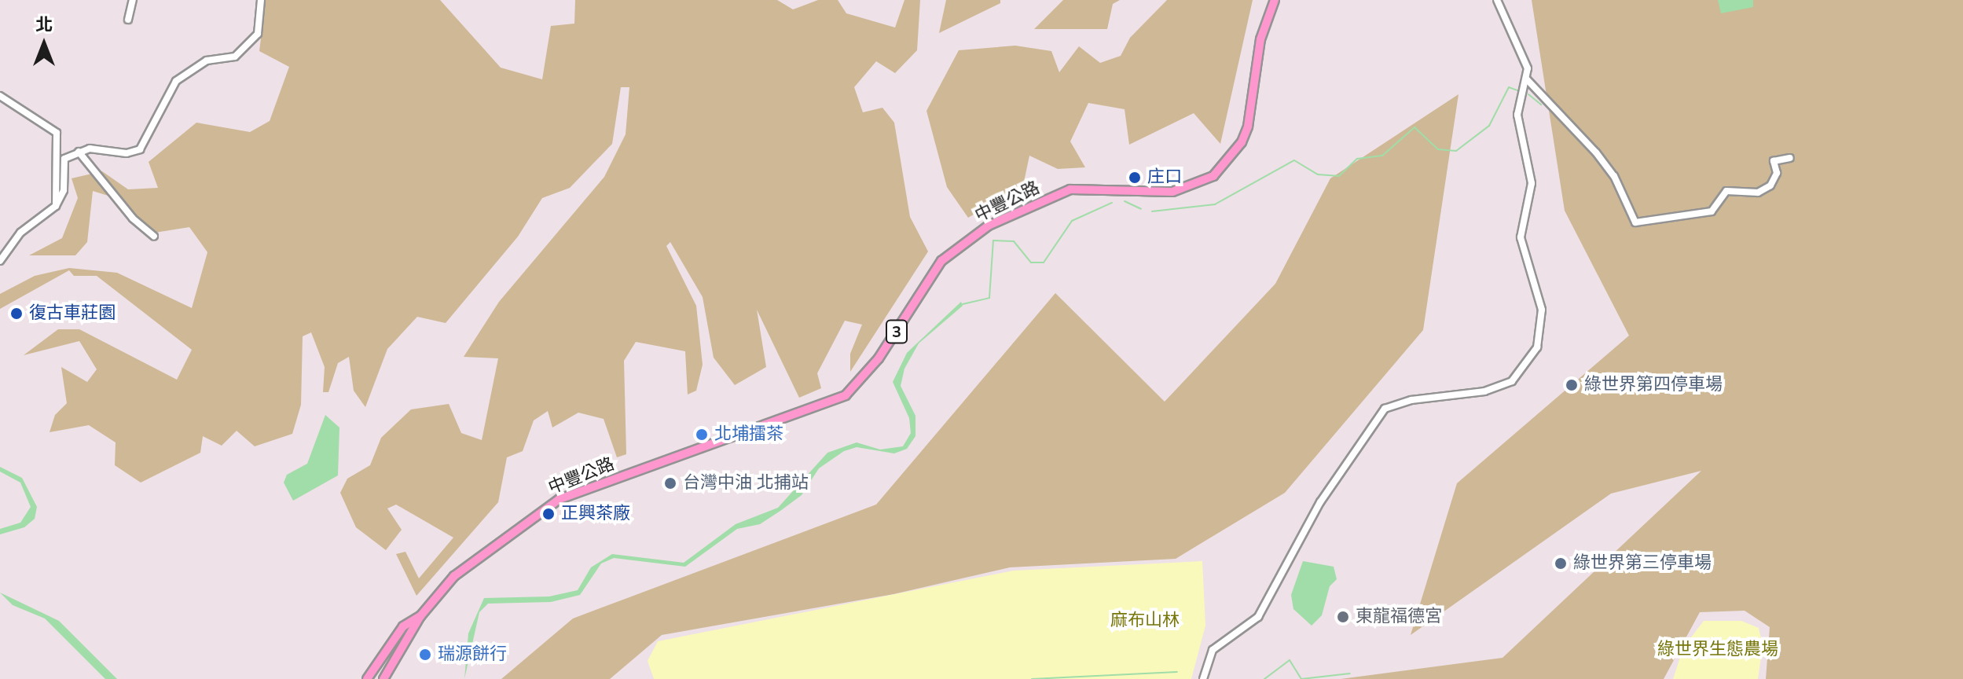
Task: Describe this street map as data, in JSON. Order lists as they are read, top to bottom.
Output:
{
  "streets": {
    "main road": ["中豐公路", "3"]
  },
  "parks": ["麻布山林", "綠世界生態農場"],
  "places": [
    "庄口",
    "復古車莊園",
    "綠世界第四停車場",
    "北埔擂茶",
    "台灣中油 北捕站",
    "正興茶廠",
    "綠世界第三停車場",
    "東龍福德宮",
    "瑞源餅行"
  ],
  "north": "top"
}
